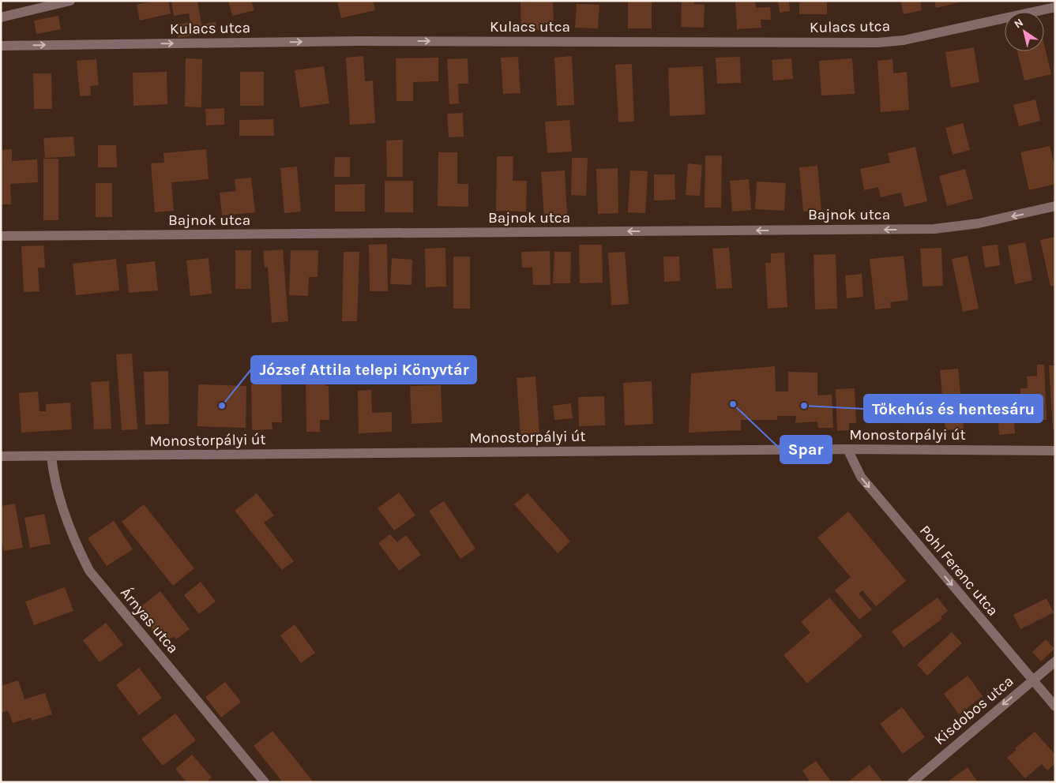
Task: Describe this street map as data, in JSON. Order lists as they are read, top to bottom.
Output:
{
  "streets": {
    "street": [
      "Kulacs utca",
      "Bajnok utca",
      "Monostorpályi út",
      "Pohl Ferenc utca",
      "Árnyas utca",
      "Kisdobos utca"
    ]
  },
  "crossings": [
    ["Monostorpályi út", "Pohl Ferenc utca"],
    ["Monostorpályi út", "Árnyas utca"],
    ["Pohl Ferenc utca", "Kisdobos utca"]
  ],
  "one_way": [
    "Kulacs utca",
    "Bajnok utca",
    "Pohl Ferenc utca",
    "Kisdobos utca"
  ],
  "places": ["Spar", "József Attila telepi Könyvtár", "Tőkehús és hentesáru"],
  "north": "top left"
}
